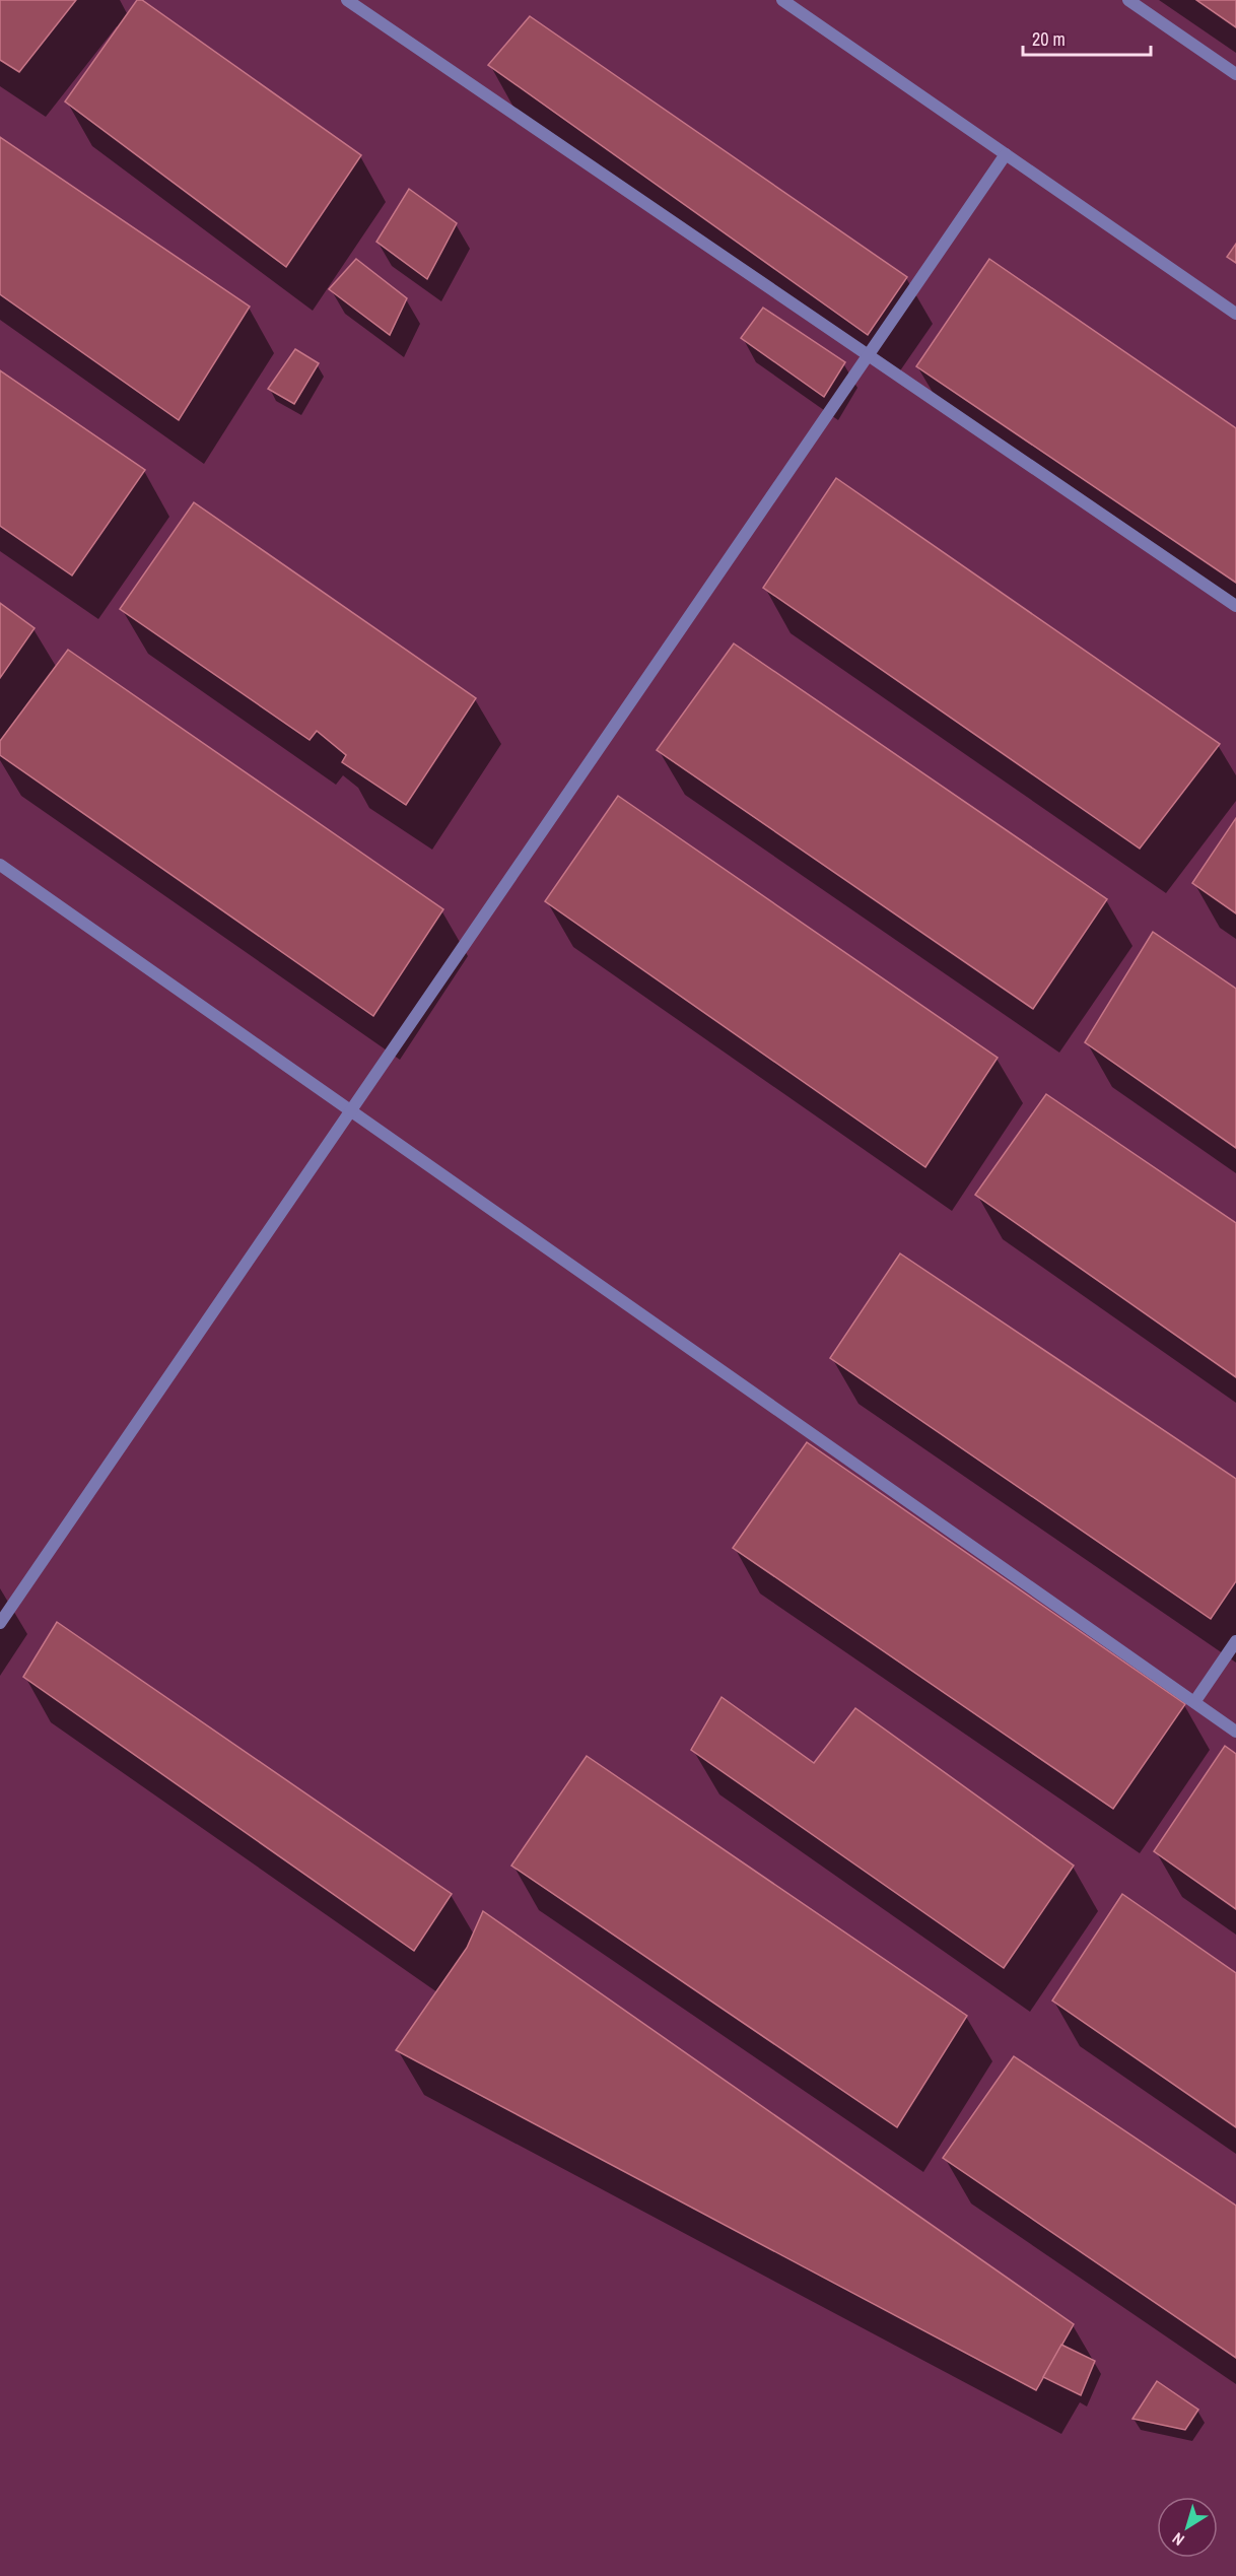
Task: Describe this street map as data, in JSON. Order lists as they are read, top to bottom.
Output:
{
  "scale_bar": "20 m",
  "north": "bottom left"
}
